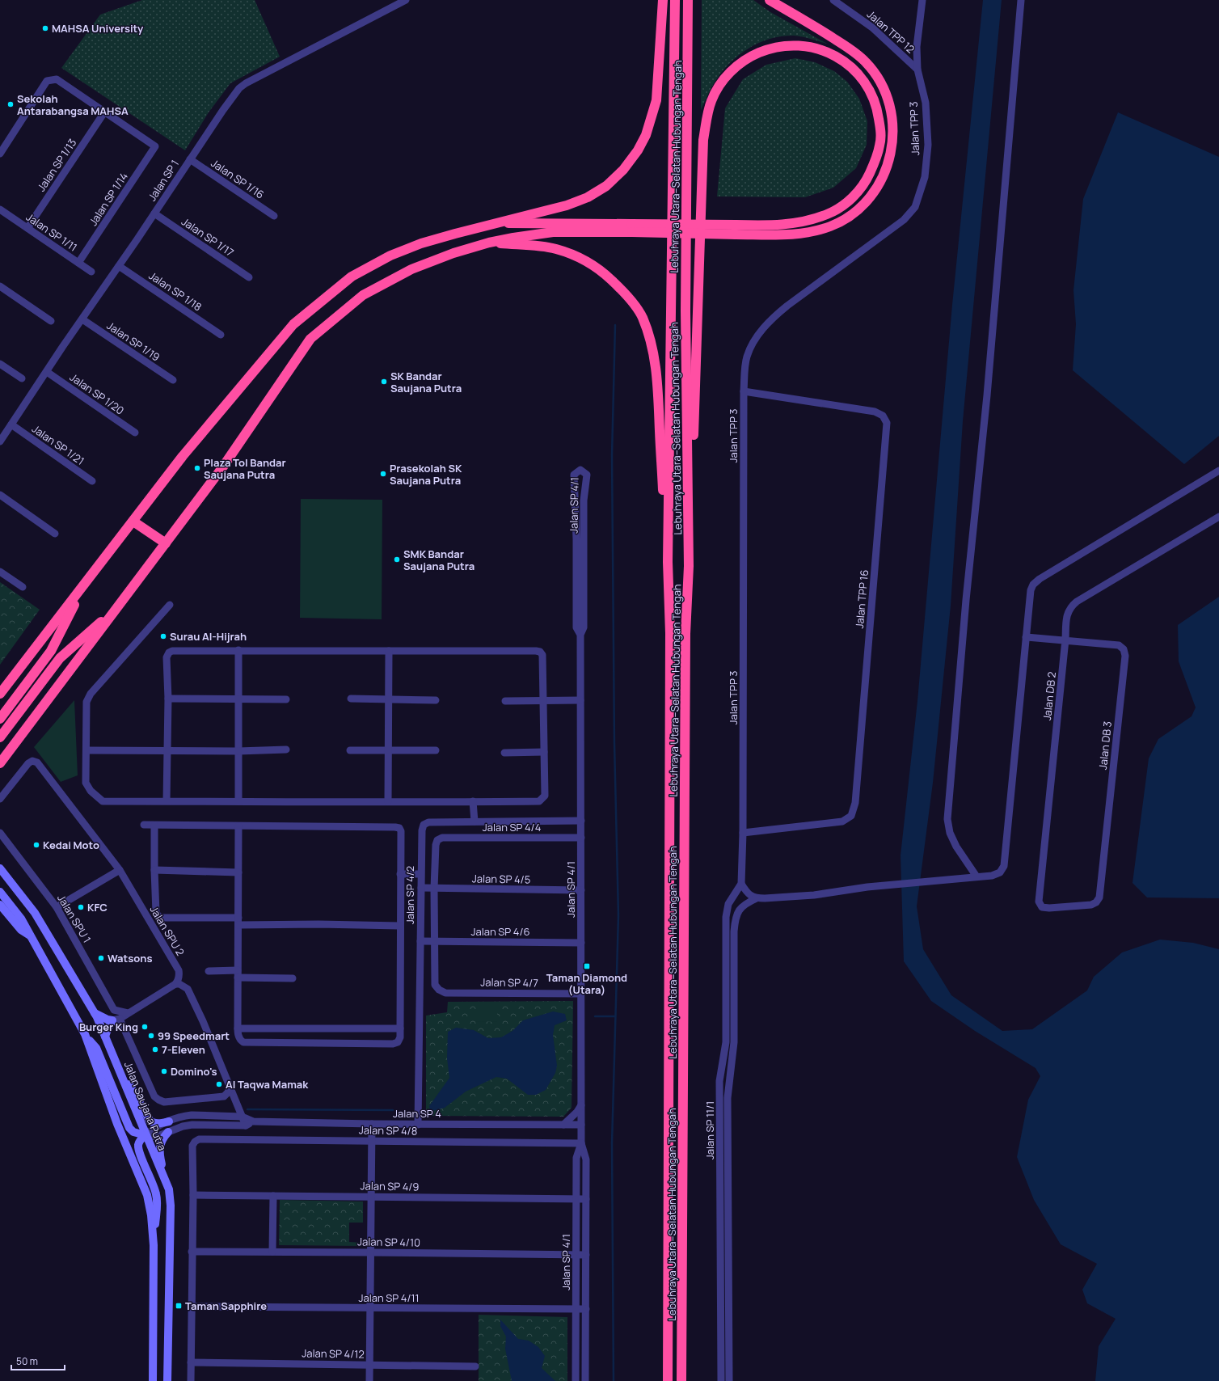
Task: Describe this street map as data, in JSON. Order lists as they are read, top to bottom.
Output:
{
  "streets": {
    "highway": ["Lebuhraya Utara–Selatan Hubungan Tengah"],
    "main road": ["Jalan Saujana Putra"],
    "street": [
      "Jalan TPP 12",
      "Jalan TPP 3",
      "Jalan SP 1/13",
      "Jalan SP 1/16",
      "Jalan SP 1",
      "Jalan SP 1/14",
      "Jalan SP 1/11",
      "Jalan SP 1/17",
      "Jalan SP 1/18",
      "Jalan SP 1/19",
      "Jalan SP 1/20",
      "Jalan SP 1/21",
      "Jalan SP 4/1",
      "Jalan TPP 16",
      "Jalan DB 2",
      "Jalan DB 3",
      "Jalan SP 4/4",
      "Jalan SP 4/5",
      "Jalan SP 4/2",
      "Jalan SPU 1",
      "Jalan SPU 2",
      "Jalan SP 4/6",
      "Jalan SP 4/7",
      "Jalan SP 4",
      "Jalan SP 4/8",
      "Jalan SP 11/1",
      "Jalan SP 4/9",
      "Jalan SP 4/10",
      "Jalan SP 4/11",
      "Jalan SP 4/12"
    ]
  },
  "crossings": [
    ["Jalan TPP 12", "Jalan TPP 3"],
    ["Jalan TPP 3", "Jalan TPP 16"],
    ["Jalan TPP 3", "Jalan SP 11/1"],
    ["Jalan SP 1/13", "Jalan SP 1/14"],
    ["Jalan SP 1/13", "Jalan SP 1/11"],
    ["Jalan SP 1/16", "Jalan SP 1"],
    ["Jalan SP 1", "Jalan SP 1/17"],
    ["Jalan SP 1", "Jalan SP 1/18"],
    ["Jalan SP 1", "Jalan SP 1/19"],
    ["Jalan SP 1", "Jalan SP 1/20"],
    ["Jalan SP 1", "Jalan SP 1/21"],
    ["Jalan SP 1/14", "Jalan SP 1/11"],
    ["Jalan SP 4/1", "Jalan SP 4/4"],
    ["Jalan SP 4/1", "Jalan SP 4/5"],
    ["Jalan SP 4/1", "Jalan SP 4/2"],
    ["Jalan SP 4/1", "Jalan SP 4/6"],
    ["Jalan SP 4/1", "Jalan SP 4/7"],
    ["Jalan SP 4/1", "Jalan SP 4"],
    ["Jalan SP 4/1", "Jalan SP 4/8"],
    ["Jalan SP 4/1", "Jalan SP 4/9"],
    ["Jalan SP 4/1", "Jalan SP 4/10"],
    ["Jalan SP 4/1", "Jalan SP 4/11"],
    ["Jalan DB 2", "Jalan DB 3"],
    ["Jalan SP 4/4", "Jalan SP 4/5"],
    ["Jalan SP 4/5", "Jalan SP 4/2"],
    ["Jalan SP 4/2", "Jalan SP 4/6"],
    ["Jalan SP 4/2", "Jalan SP 4"],
    ["Jalan SP 4/6", "Jalan SP 4/7"],
    ["Jalan Saujana Putra", "Jalan SP 4"],
    ["Jalan SP 4/8", "Jalan SP 4/9"]
  ],
  "places": {
    "other": [
      "MAHSA University",
      "Sekolah Antarabangsa MAHSA",
      "SK Bandar Saujana Putra",
      "Plaza Tol Bandar Saujana Putra",
      "Prasekolah SK Saujana Putra",
      "SMK Bandar Saujana Putra",
      "Surau Al-Hijrah",
      "Kedai Moto",
      "KFC",
      "Watsons",
      "Burger King",
      "99 Speedmart",
      "7-Eleven",
      "Domino's",
      "Al Taqwa Mamak"
    ],
    "transit": ["Taman Diamond (Utara)", "Taman Sapphire"]
  },
  "scale_bar": "50 m"
}
